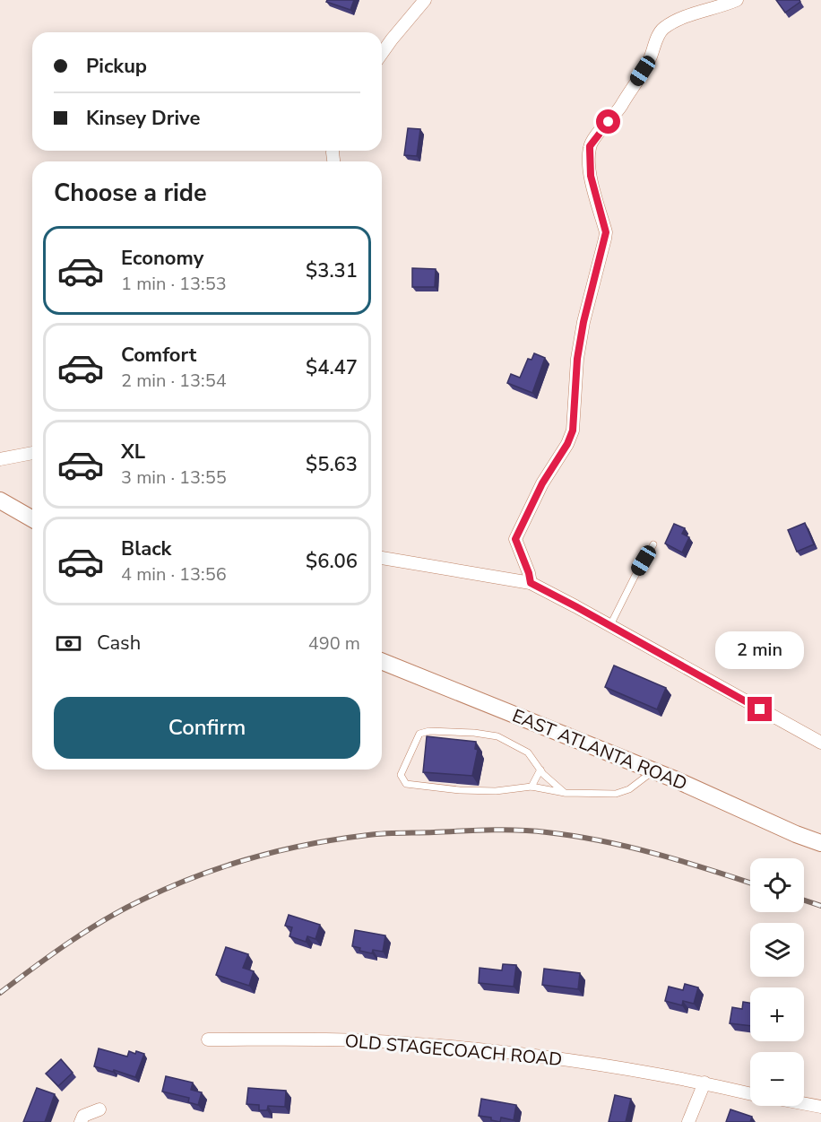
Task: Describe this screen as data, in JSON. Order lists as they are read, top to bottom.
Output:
{
  "streets": {
    "street": ["EAST ATLANTA ROAD", "OLD STAGECOACH ROAD"]
  },
  "page": {
    "banner": ["Pickup", "Kinsey Drive"],
    "heading": "Choose a ride",
    "list": [
      {
        "name": "Economy",
        "note": "1 min · 13:53",
        "value": "$3.31"
      },
      {
        "name": "Comfort",
        "note": "2 min · 13:54",
        "value": "$4.47"
      },
      {
        "name": "XL",
        "note": "3 min · 13:55",
        "value": "$5.63"
      },
      {
        "name": "Black",
        "note": "4 min · 13:56",
        "value": "$6.06"
      }
    ],
    "pay": ["Cash", "490 m"],
    "bubble": "2 min",
    "buttons": "Confirm",
    "map_buttons": ["+", "−"]
  }
}
